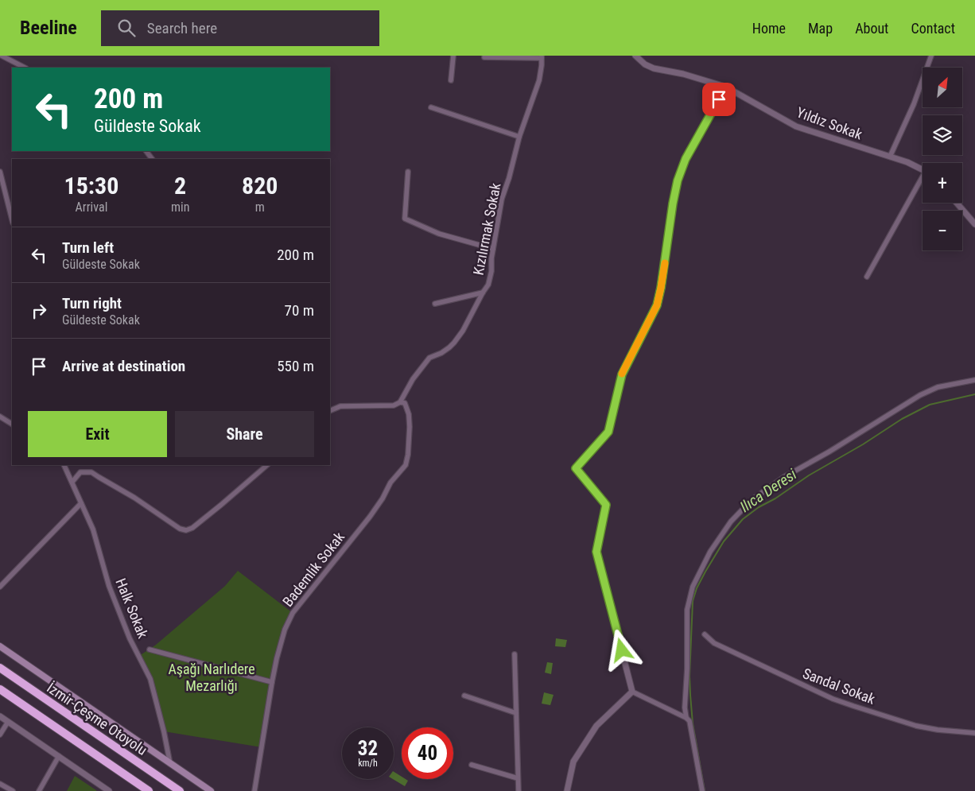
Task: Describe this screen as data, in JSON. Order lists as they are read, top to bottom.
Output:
{
  "streets": {
    "highway": ["İzmir-Çeşme Otoyolu"],
    "street": [
      "Yıldız Sokak",
      "Kızılırmak Sokak",
      "Bademlik Sokak",
      "Halk Sokak",
      "Sandal Sokak"
    ]
  },
  "crossings": [
    ["Kızılırmak Sokak", "Bademlik Sokak"]
  ],
  "water": ["Ilıca Deresi"],
  "parks": ["Aşağı Narlıdere Mezarlığı"],
  "north": "top right",
  "page": {
    "header": "Beeline",
    "search": "Search here",
    "nav": [
      "Home",
      "Map",
      "About",
      "Contact"
    ],
    "map_buttons": ["+", "−"],
    "turn": ["200 m", "Güldeste Sokak"],
    "eta": [
      "15:30",
      "Arrival",
      "2",
      "min",
      "820",
      "m"
    ],
    "list": [
      {
        "name": "Turn left",
        "note": "Güldeste Sokak",
        "value": "200 m"
      },
      {
        "name": "Turn right",
        "note": "Güldeste Sokak",
        "value": "70 m"
      },
      {
        "name": "Arrive at destination",
        "value": "550 m"
      }
    ],
    "buttons": ["Exit", "Share"],
    "speed": "32 km/h",
    "limit": "40"
  }
}
